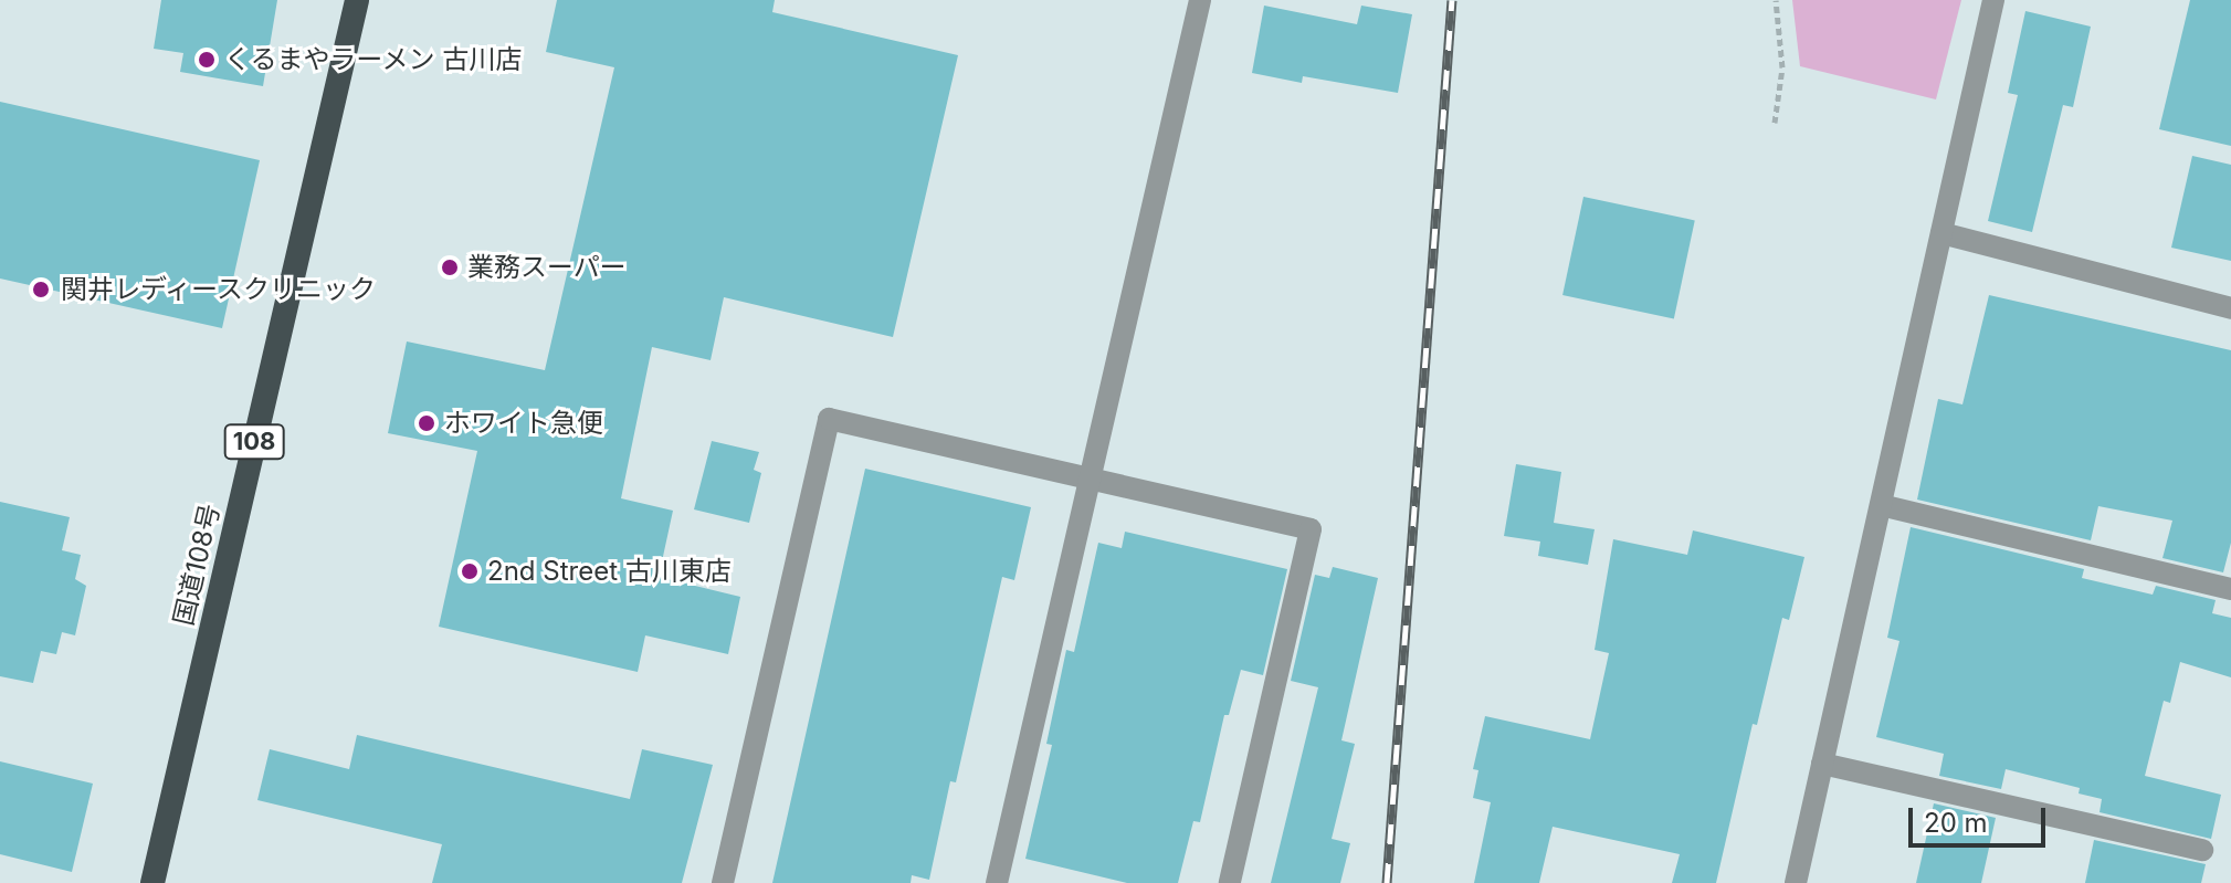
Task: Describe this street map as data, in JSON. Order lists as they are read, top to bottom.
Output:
{
  "streets": {
    "highway": ["108", "国道108号"]
  },
  "places": [
    "くるまやラーメン 古川店",
    "業務スーパー",
    "関井レディースクリニック",
    "ホワイト急便",
    "2nd Street 古川東店"
  ],
  "scale_bar": "20 m"
}
